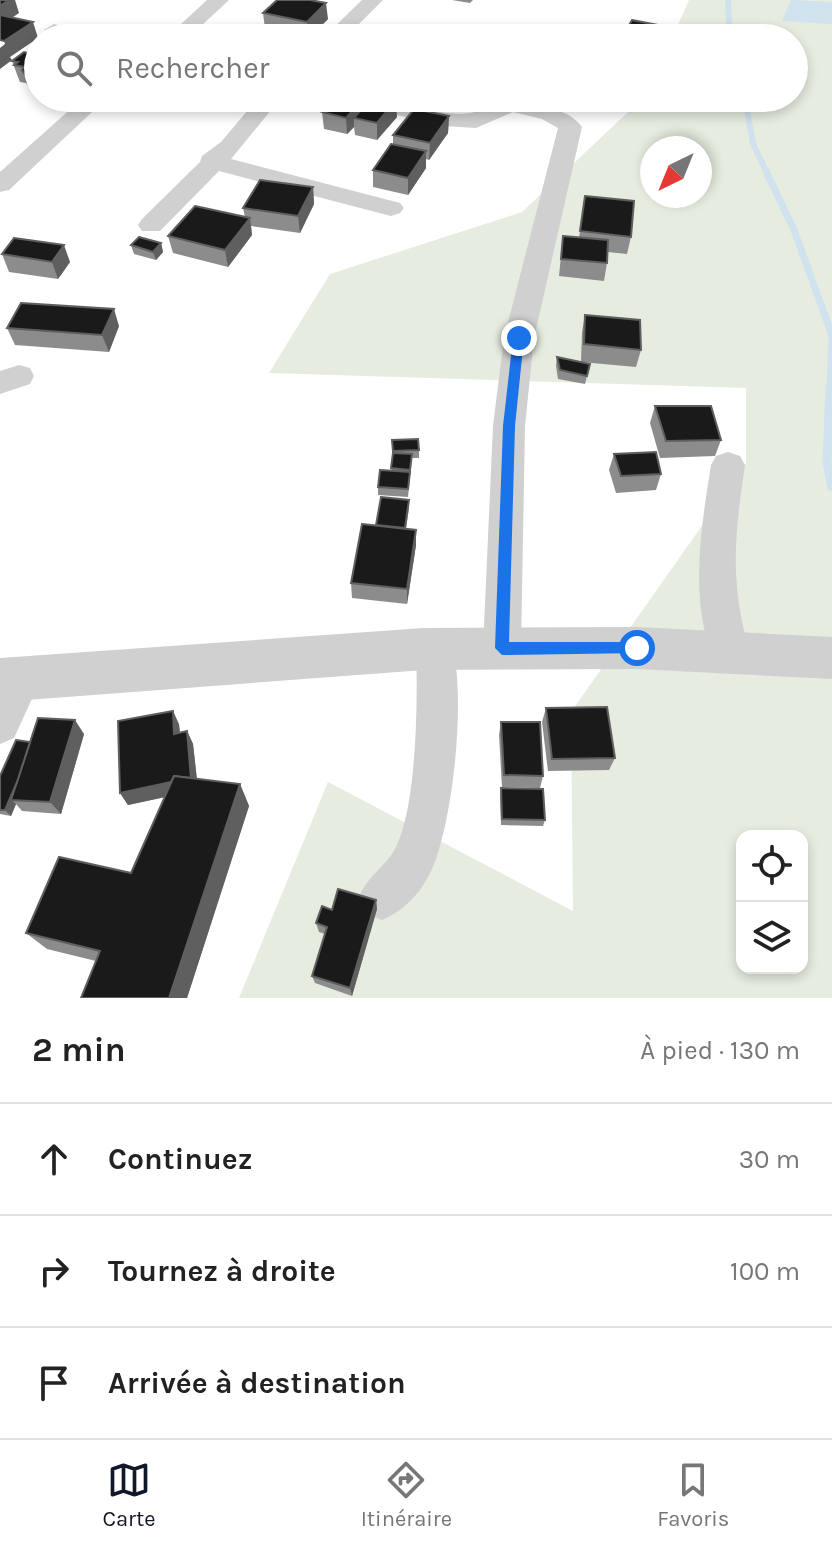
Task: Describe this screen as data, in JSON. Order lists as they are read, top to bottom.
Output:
{
  "north": "bottom left",
  "page": {
    "search": "Rechercher",
    "heading": ["2 min", "À pied · 130 m"],
    "list": [
      ["Continuez", "30 m"],
      ["Tournez à droite", "100 m"],
      "Arrivée à destination"
    ],
    "nav": ["Carte", "Itinéraire", "Favoris"]
  }
}
